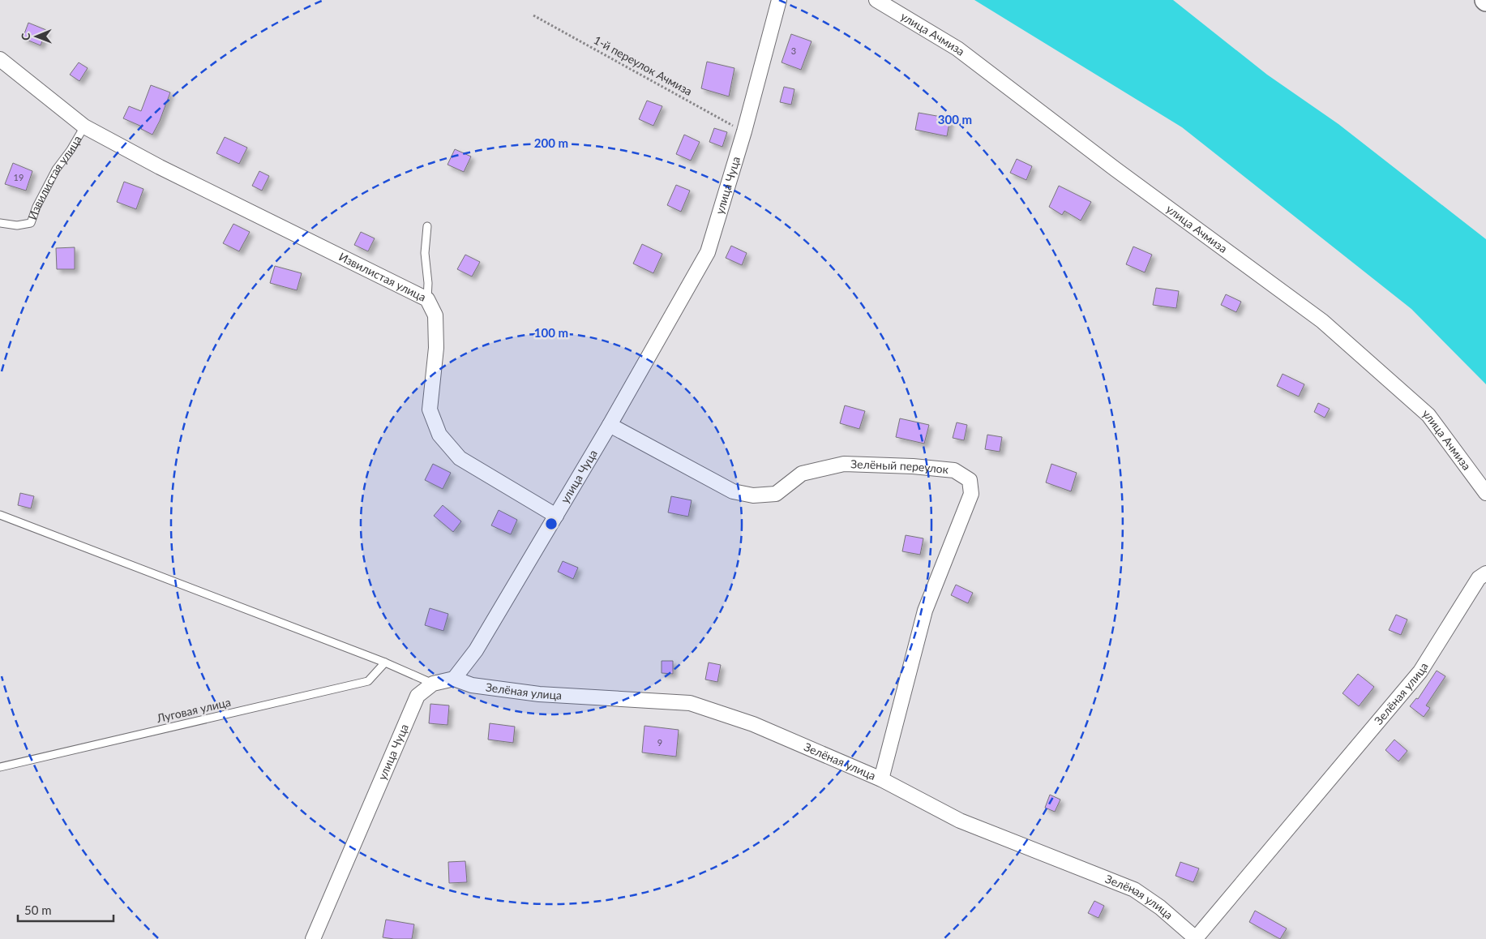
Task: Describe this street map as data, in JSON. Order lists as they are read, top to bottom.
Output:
{
  "streets": {
    "street": [
      "улица Ачмиза",
      "Извилистая улица",
      "улица Чуца",
      "Зелёный переулок",
      "Зелёная улица"
    ],
    "lane": ["Луговая улица"],
    "path": ["1-й переулок Ачмиза"]
  },
  "crossings": [
    ["1-й переулок Ачмиза", "улица Чуца"],
    ["Извилистая улица", "улица Чуца"],
    ["улица Чуца", "Зелёный переулок"],
    ["улица Чуца", "Зелёная улица"],
    ["Зелёный переулок", "Зелёная улица"]
  ],
  "house_numbers": ["3", "19", "9"],
  "scale_bar": "50 m",
  "north": "left",
  "rings": ["300 m", "200 m", "100 m"]
}
